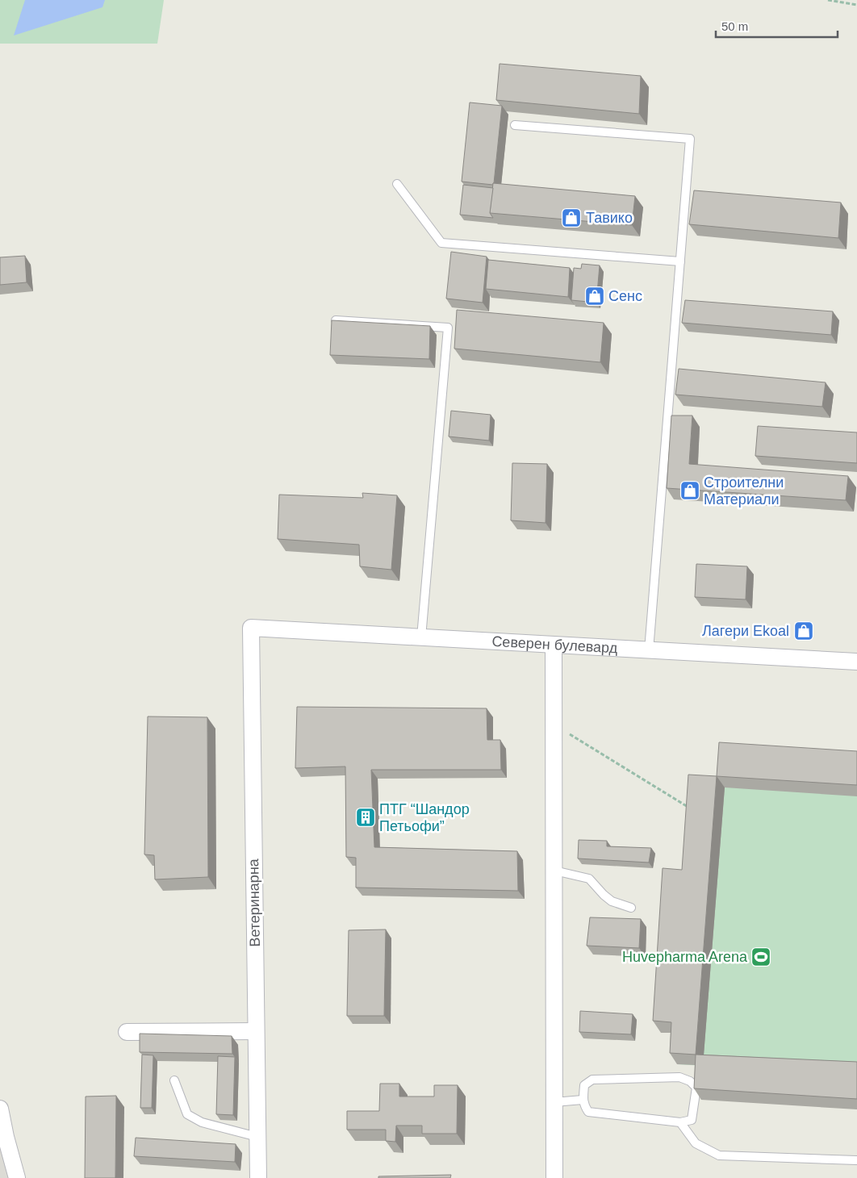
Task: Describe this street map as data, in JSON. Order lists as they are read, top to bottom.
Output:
{
  "streets": {
    "street": ["Северен булевард", "Ветеринарна"]
  },
  "crossings": [
    ["Северен булевард", "Ветеринарна"]
  ],
  "places": {
    "shop": [
      "Тавико",
      "Сенс",
      "Строителни Материали",
      "Лагери Ekoal"
    ],
    "building": ["ПТГ “Шандор Петьофи”"],
    "sports": ["Huvepharma Arena"]
  },
  "scale_bar": "50 m"
}
